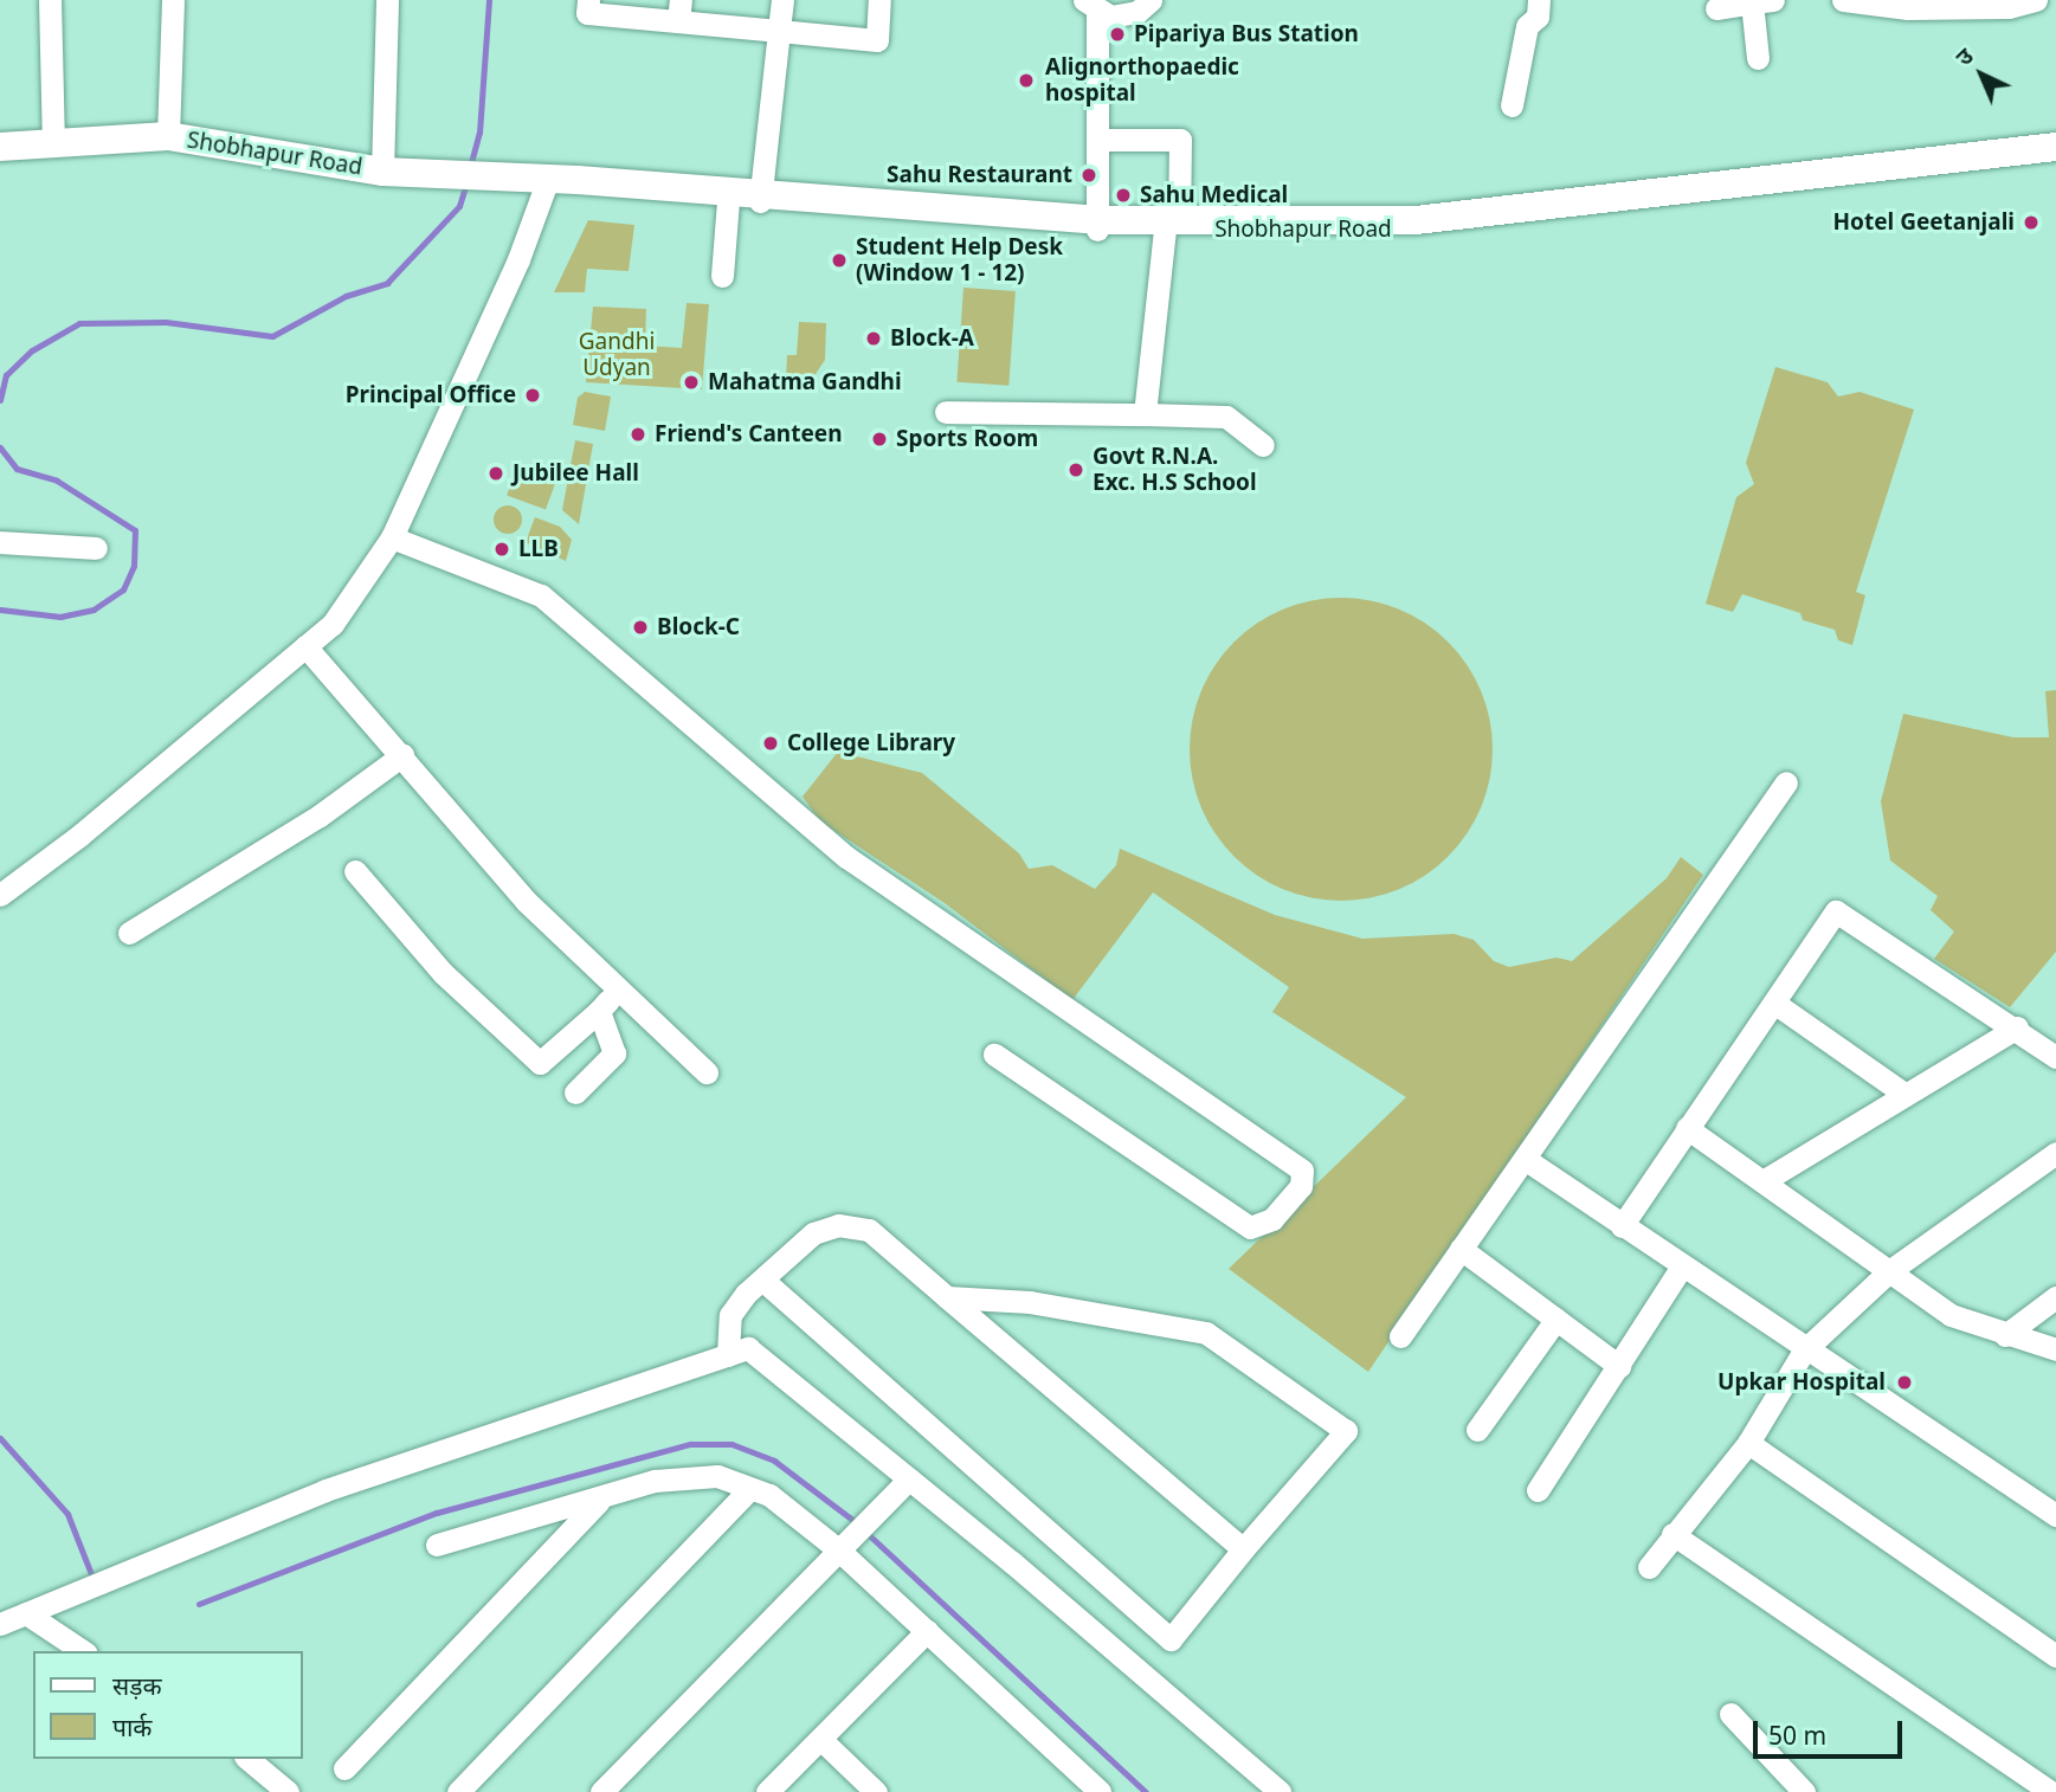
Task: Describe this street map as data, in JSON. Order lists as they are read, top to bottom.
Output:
{
  "streets": {
    "main road": ["Shobhapur Road"]
  },
  "parks": ["Gandhi Udyan"],
  "places": [
    "Pipariya Bus Station",
    "Alignorthopaedic hospital",
    "Sahu Restaurant",
    "Sahu Medical",
    "Hotel Geetanjali",
    "Student Help Desk (Window 1 - 12)",
    "Block-A",
    "Mahatma Gandhi",
    "Principal Office",
    "Friend's Canteen",
    "Sports Room",
    "Govt R.N.A. Exc. H.S School",
    "Jubilee Hall",
    "LLB",
    "Block-C",
    "College Library",
    "Upkar Hospital"
  ],
  "legend": ["सड़क", "पार्क"],
  "scale_bar": "50 m",
  "north": "top left"
}
